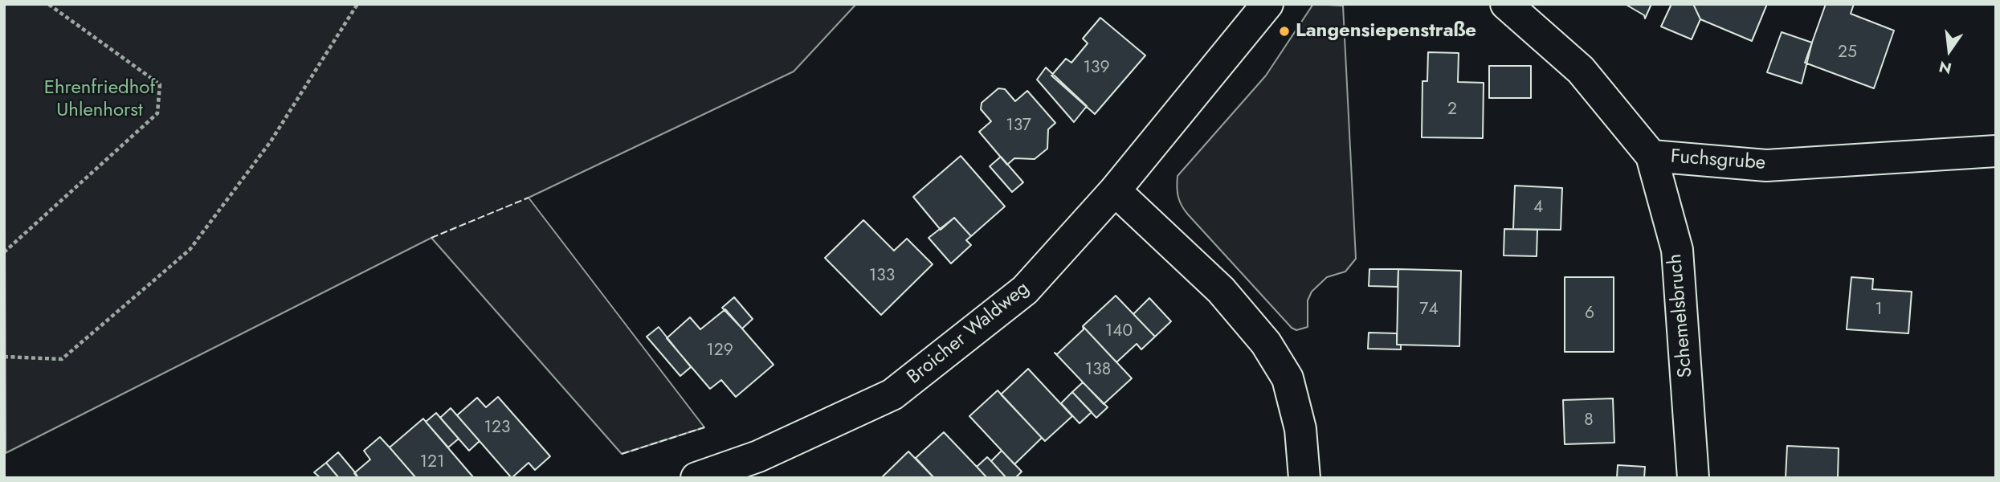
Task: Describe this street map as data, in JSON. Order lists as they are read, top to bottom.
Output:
{
  "streets": {
    "street": ["Fuchsgrube", "Schemelsbruch", "Broicher Waldweg"]
  },
  "crossings": [
    ["Fuchsgrube", "Schemelsbruch"]
  ],
  "parks": ["Ehrenfriedhof Uhlenhorst"],
  "places": ["Langensiepenstraße"],
  "house_numbers": [
    "25",
    "139",
    "2",
    "137",
    "4",
    "133",
    "74",
    "1",
    "6",
    "140",
    "129",
    "138",
    "8",
    "123",
    "121"
  ],
  "north": "bottom"
}
